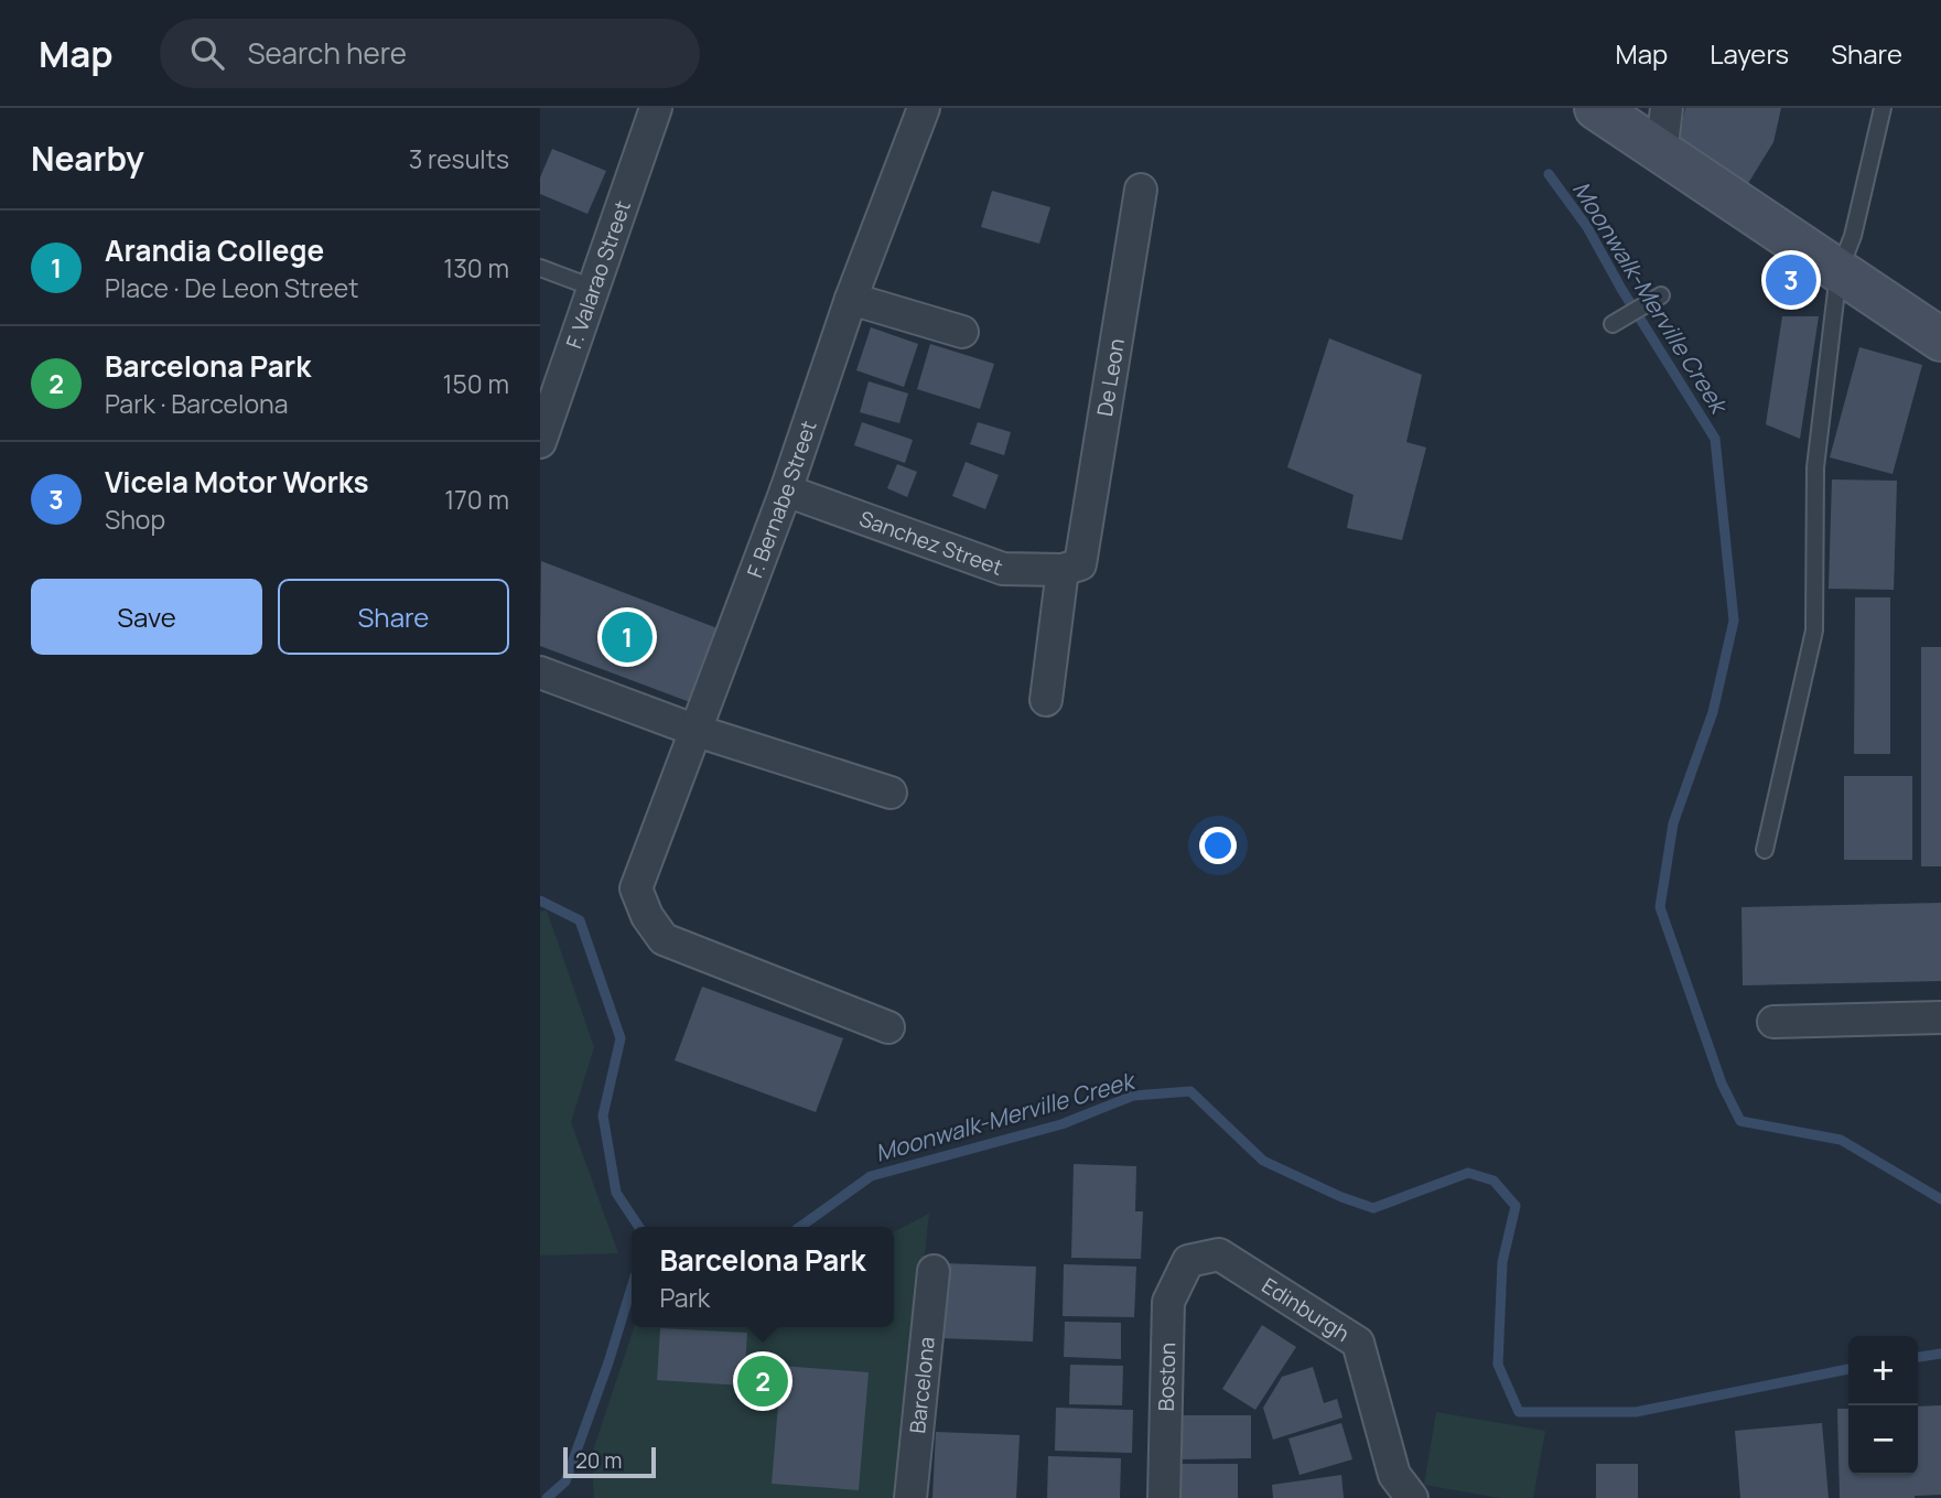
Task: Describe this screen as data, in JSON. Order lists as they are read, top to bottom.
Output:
{
  "streets": {
    "street": [
      "F. Valarao Street",
      "De Leon",
      "F. Bernabe Street",
      "Sanchez Street",
      "Edinburgh",
      "Boston",
      "Barcelona"
    ]
  },
  "crossings": [
    ["De Leon", "Sanchez Street"],
    ["F. Bernabe Street", "Sanchez Street"],
    ["Edinburgh", "Boston"]
  ],
  "water": ["Moonwalk-Merville Creek"],
  "scale_bar": "20 m",
  "page": {
    "header": "Map",
    "search": "Search here",
    "nav": ["Map", "Layers", "Share"],
    "heading": ["Nearby", "3 results"],
    "list": [
      {
        "mark": "1",
        "name": "Arandia College",
        "note": "Place · De Leon Street",
        "value": "130 m"
      },
      {
        "mark": "2",
        "name": "Barcelona Park",
        "note": "Park · Barcelona",
        "value": "150 m"
      },
      {
        "mark": "3",
        "name": "Vicela Motor Works",
        "note": "Shop",
        "value": "170 m"
      }
    ],
    "pins": ["3", "1", "2"],
    "buttons": ["Save", "Share"],
    "popup": ["Barcelona Park", "Park"],
    "map_buttons": ["+", "−"],
    "scale": "20 m"
  }
}
